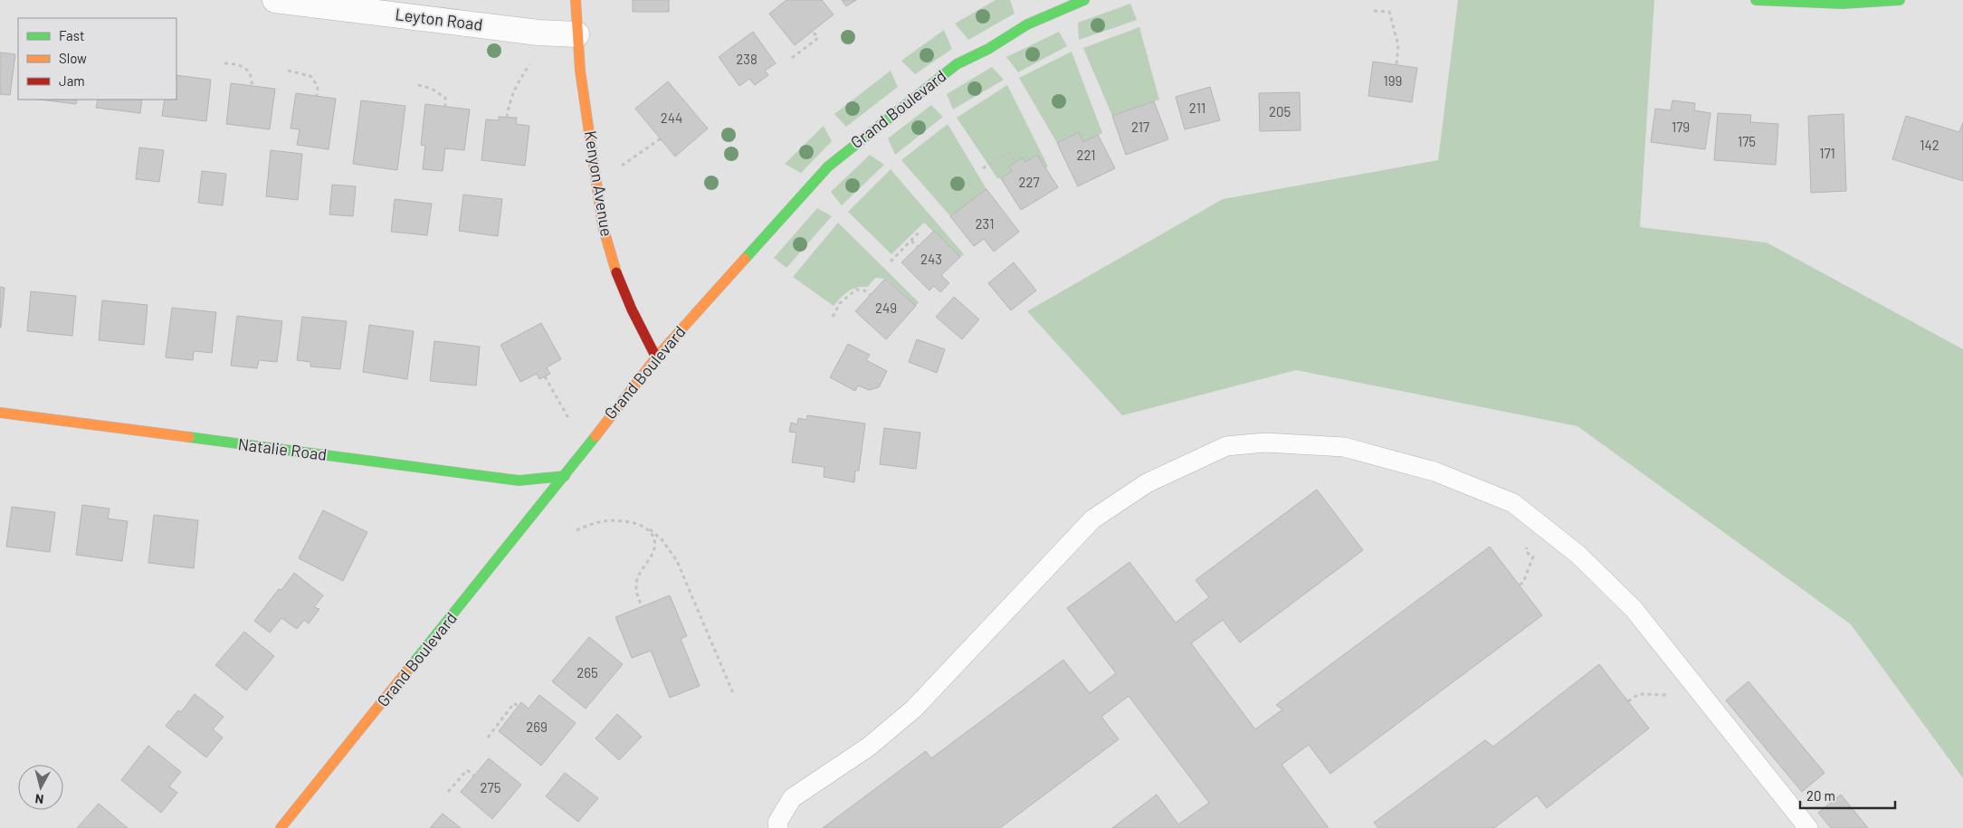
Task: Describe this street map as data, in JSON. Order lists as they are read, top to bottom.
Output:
{
  "streets": {
    "street": [
      "Leyton Road",
      "Grand Boulevard",
      "Kenyon Avenue",
      "Natalie Road"
    ]
  },
  "crossings": [
    ["Leyton Road", "Kenyon Avenue"],
    ["Grand Boulevard", "Kenyon Avenue"],
    ["Grand Boulevard", "Natalie Road"]
  ],
  "house_numbers": [
    "238",
    "199",
    "211",
    "205",
    "244",
    "217",
    "179",
    "175",
    "142",
    "171",
    "221",
    "227",
    "231",
    "243",
    "249",
    "265",
    "269",
    "275"
  ],
  "legend": ["Fast", "Slow", "Jam"],
  "scale_bar": "20 m",
  "north": "bottom"
}
